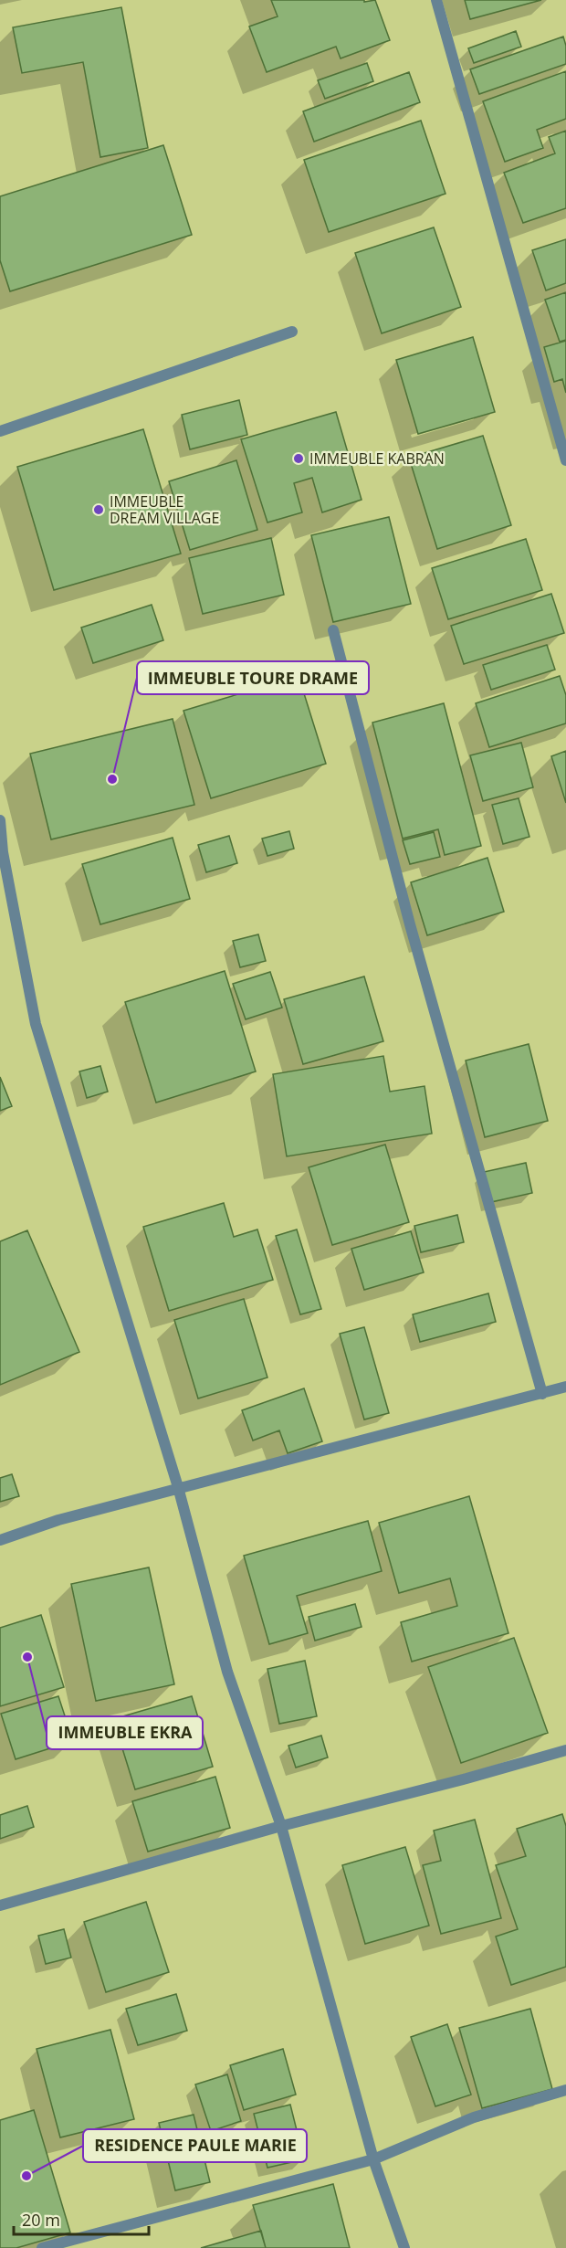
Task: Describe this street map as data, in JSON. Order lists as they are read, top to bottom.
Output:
{
  "places": [
    "IMMEUBLE KABRAN",
    "IMMEUBLE DREAM VILLAGE",
    "IMMEUBLE TOURE DRAME",
    "IMMEUBLE EKRA",
    "RESIDENCE PAULE MARIE"
  ],
  "scale_bar": "20 m"
}
